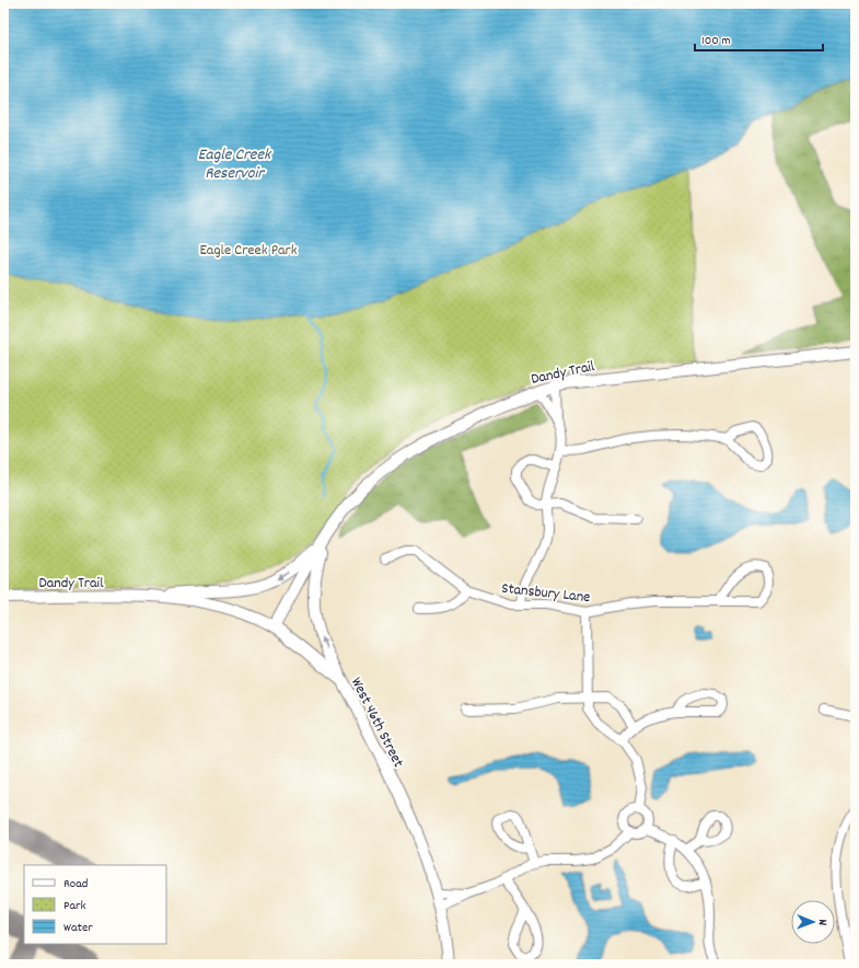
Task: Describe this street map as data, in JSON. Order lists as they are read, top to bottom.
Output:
{
  "streets": {
    "street": ["Dandy Trail", "Stansbury Lane", "West 46th Street"]
  },
  "crossings": [
    ["Dandy Trail", "West 46th Street"]
  ],
  "water": ["Eagle Creek Reservoir"],
  "parks": ["Eagle Creek Park"],
  "legend": ["Road", "Park", "Water"],
  "scale_bar": "100 m",
  "north": "right"
}
